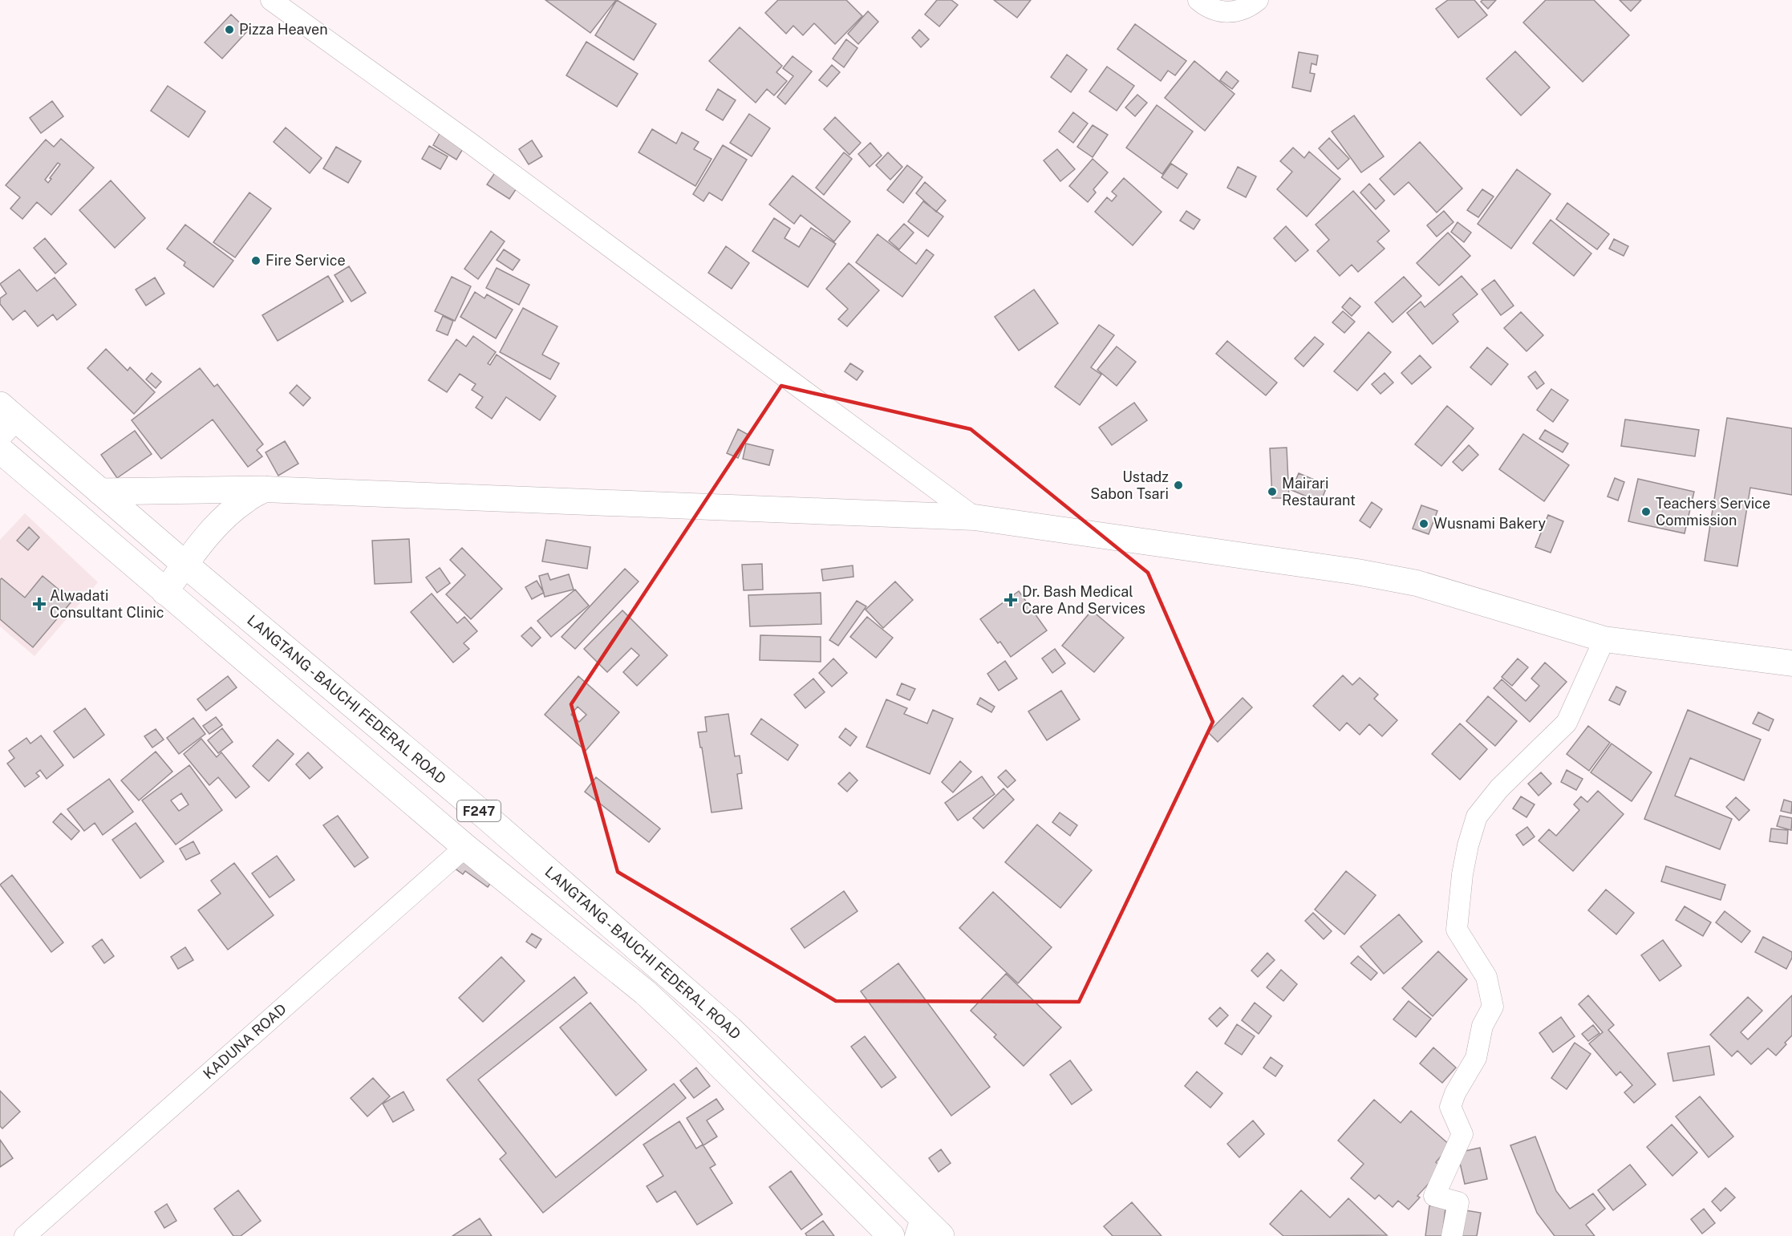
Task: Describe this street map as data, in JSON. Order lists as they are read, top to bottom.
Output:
{
  "streets": {
    "main road": ["LANGTANG - BAUCHI FEDERAL ROAD", "F247"],
    "street": ["KADUNA ROAD"]
  },
  "crossings": [
    ["LANGTANG - BAUCHI FEDERAL ROAD", "KADUNA ROAD"]
  ],
  "places": {
    "other": [
      "Pizza Heaven",
      "Fire Service",
      "Ustadz Sabon Tsari",
      "Mairari Restaurant",
      "Teachers Service Commission",
      "Wusnami Bakery"
    ],
    "health": ["Dr. Bash Medical Care And Services", "Alwadati Consultant Clinic"]
  }
}
